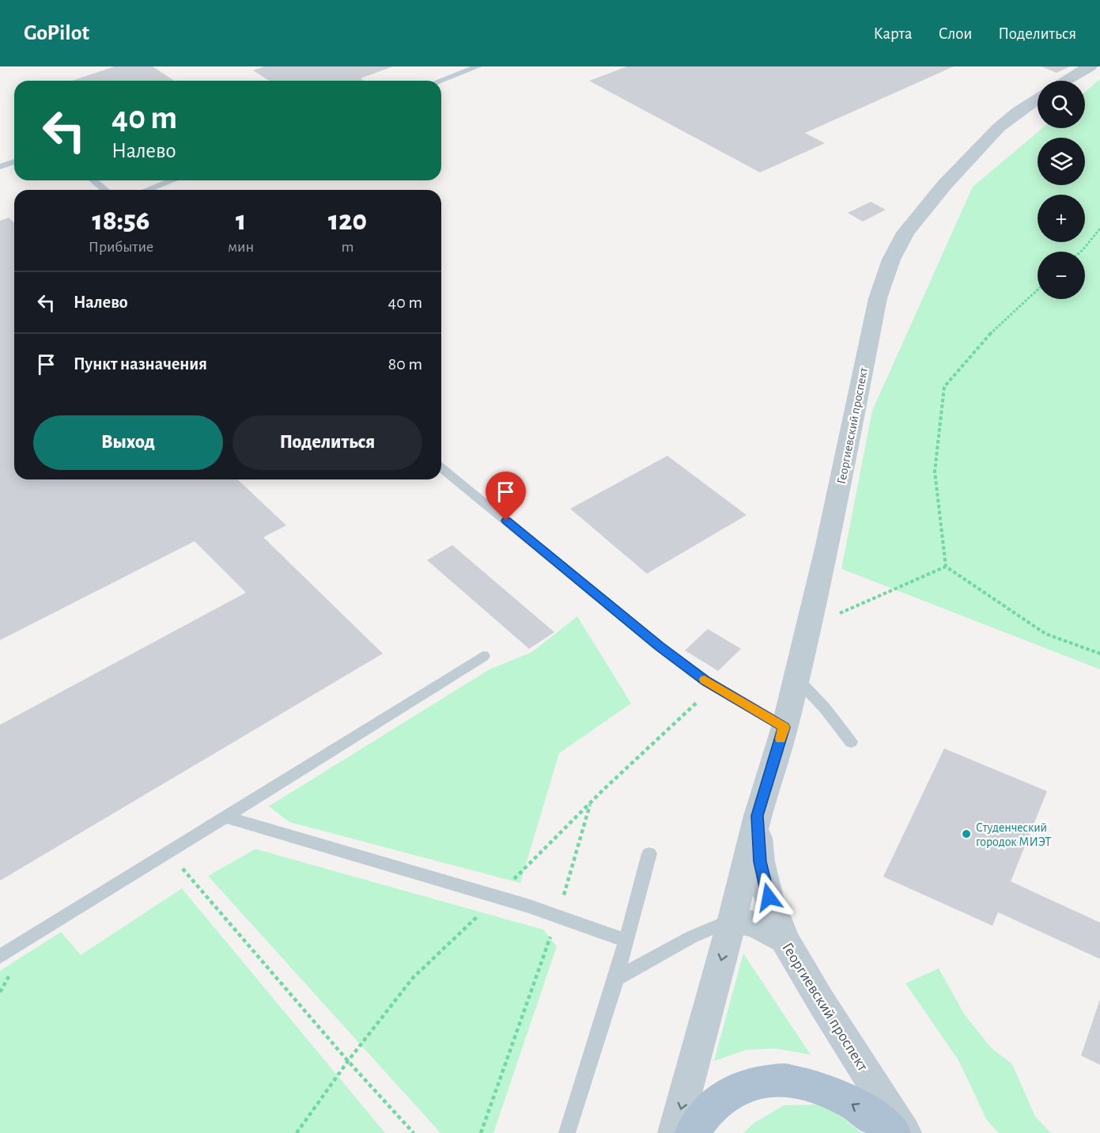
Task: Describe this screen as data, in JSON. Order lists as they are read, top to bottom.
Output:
{
  "streets": {
    "street": ["Георгиевский проспект"]
  },
  "places": ["Студенческий городок МИЭТ"],
  "page": {
    "header": "GoPilot",
    "nav": ["Карта", "Слои", "Поделиться"],
    "map_buttons": ["+", "−"],
    "turn": ["40 m", "Налево"],
    "eta": [
      "18:56",
      "Прибытие",
      "1",
      "мин",
      "120",
      "m"
    ],
    "list": [
      {
        "name": "Налево",
        "value": "40 m"
      },
      {
        "name": "Пункт назначения",
        "value": "80 m"
      }
    ],
    "buttons": ["Выход", "Поделиться"]
  }
}
